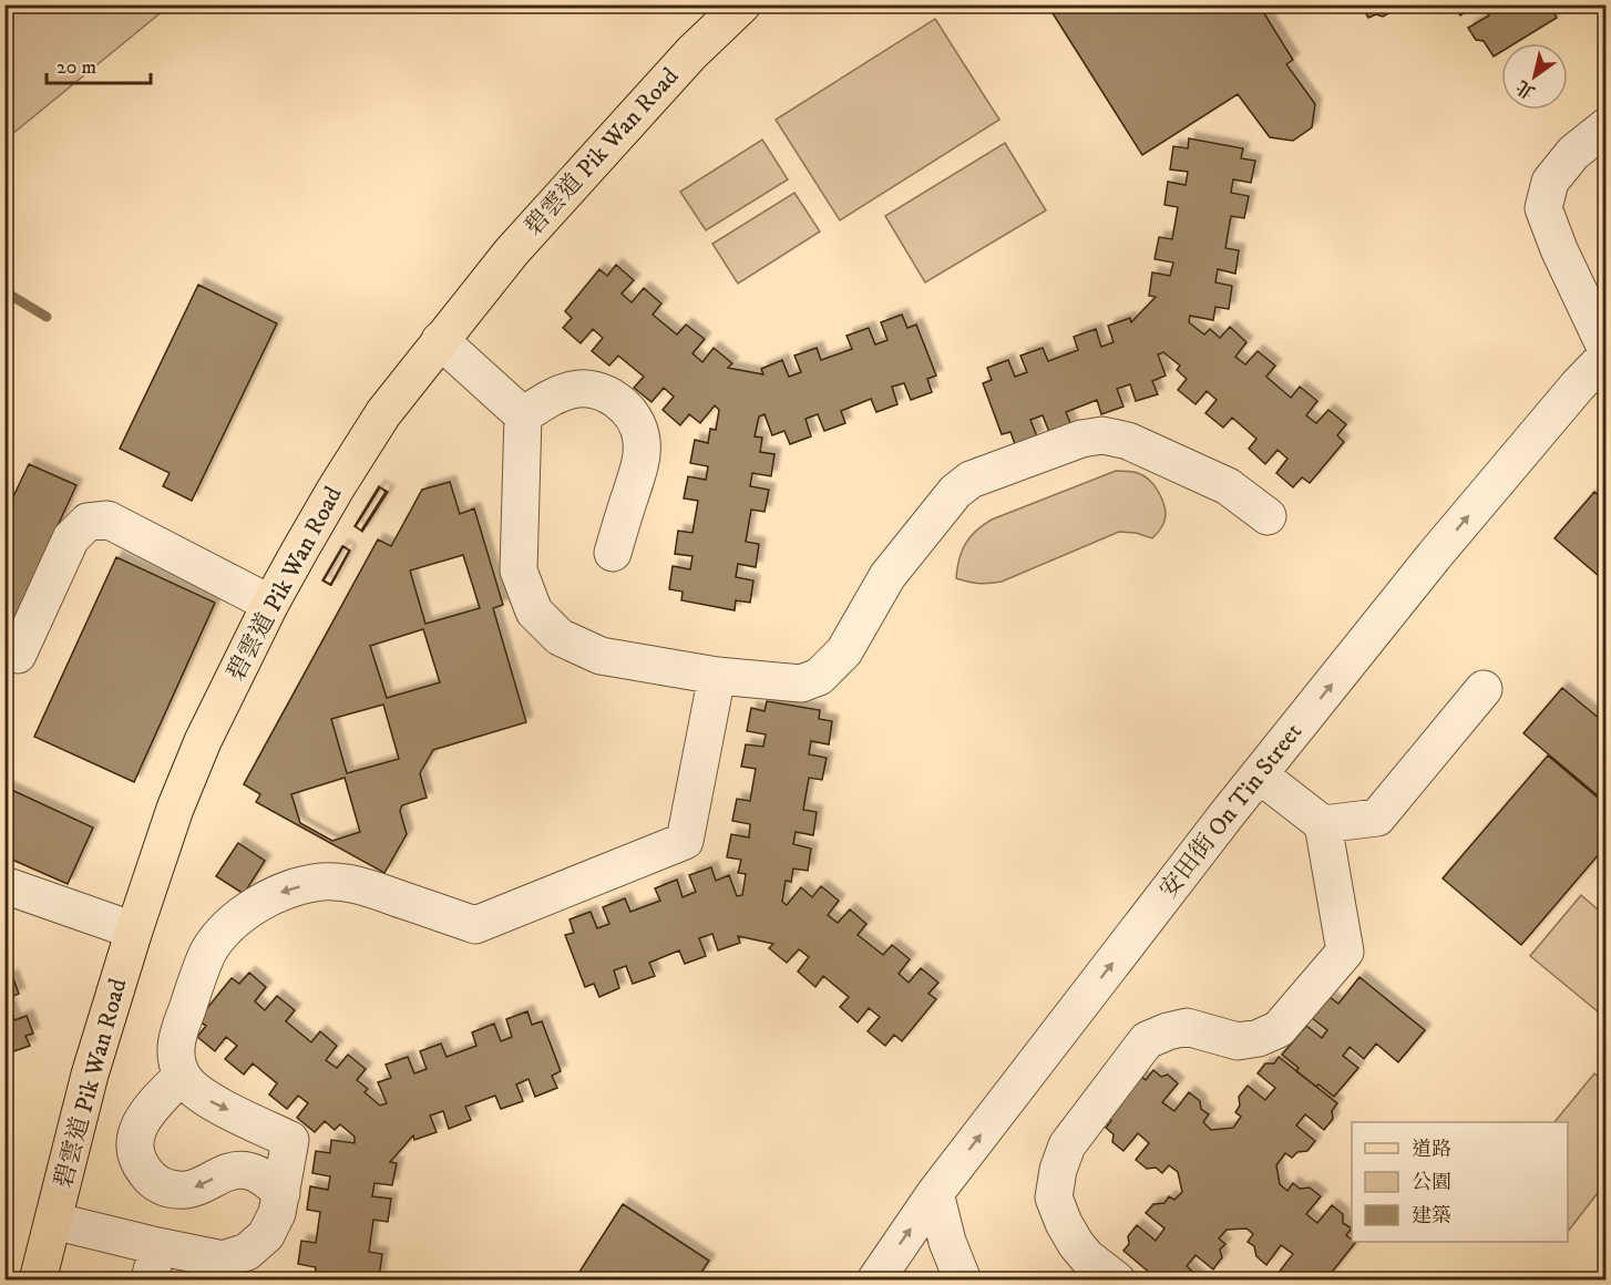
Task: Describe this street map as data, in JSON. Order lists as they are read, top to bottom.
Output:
{
  "streets": {
    "main road": ["碧雲道 Pik Wan Road"],
    "street": ["安田街 On Tin Street"]
  },
  "one_way": ["安田街 On Tin Street"],
  "legend": ["道路", "公園", "建築"],
  "scale_bar": "20 m",
  "north": "bottom left"
}
